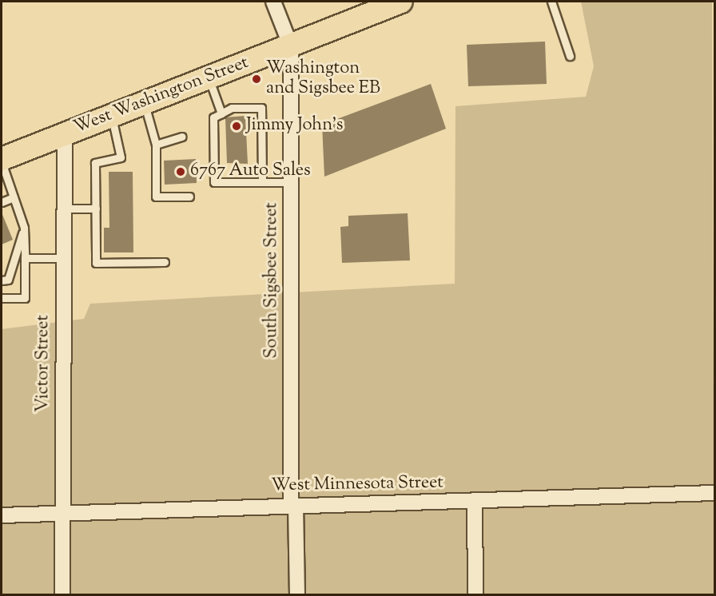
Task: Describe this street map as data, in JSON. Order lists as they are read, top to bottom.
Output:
{
  "streets": {
    "main road": ["West Washington Street"],
    "street": ["South Sigsbee Street", "Victor Street", "West Minnesota Street"]
  },
  "crossings": [
    ["West Washington Street", "South Sigsbee Street"],
    ["West Washington Street", "Victor Street"],
    ["South Sigsbee Street", "West Minnesota Street"],
    ["Victor Street", "West Minnesota Street"]
  ],
  "places": ["Washington and Sigsbee EB", "Jimmy John's", "6767 Auto Sales"]
}
